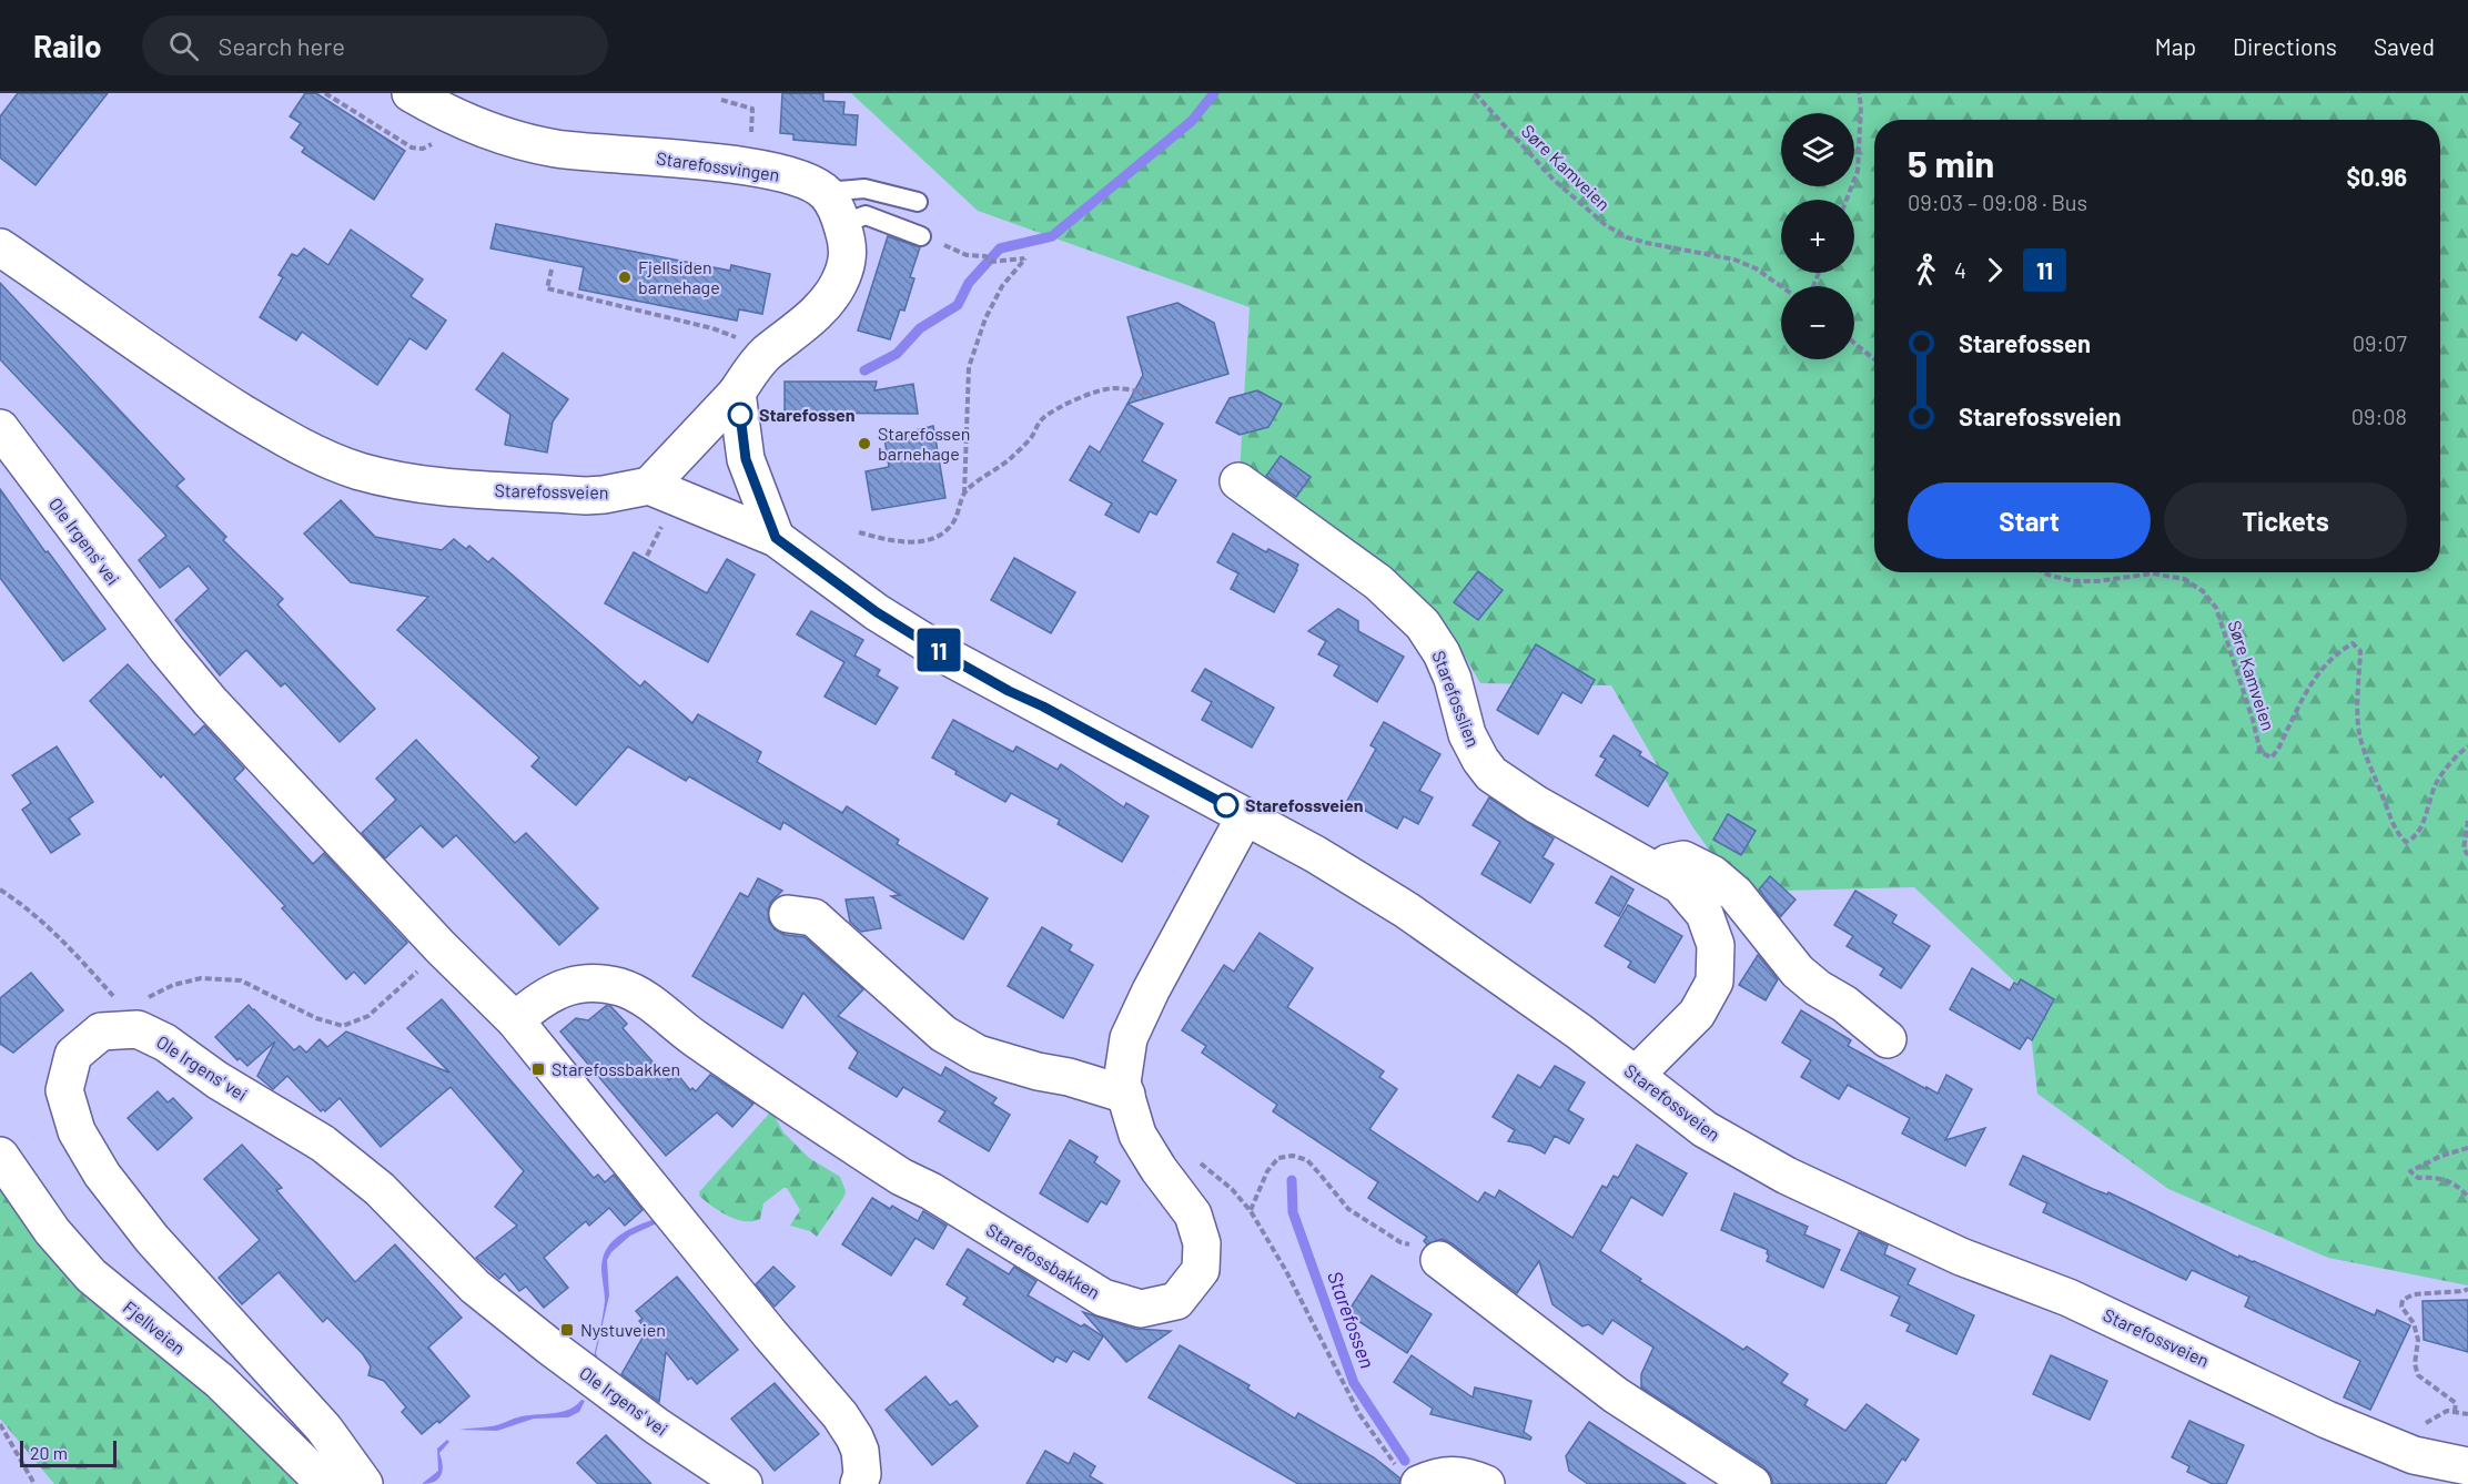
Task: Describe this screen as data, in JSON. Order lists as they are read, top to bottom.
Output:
{
  "streets": {
    "street": [
      "Starefossvingen",
      "Starefossveien",
      "Ole Irgens' vei",
      "Starefosslien",
      "Starefossbakken",
      "Fjellveien"
    ],
    "path": ["Søre Kamveien"]
  },
  "crossings": [
    ["Starefossveien", "Starefosslien"],
    ["Starefossveien", "Starefossbakken"],
    ["Ole Irgens' vei", "Starefossbakken"]
  ],
  "water": ["Starefossen"],
  "places": {
    "other": [
      "Fjellsiden barnehage",
      "Starefossen",
      "Starefossen barnehage",
      "Starefossveien"
    ],
    "transit": ["Starefossbakken", "Nystuveien"]
  },
  "lines": ["bus line 11"],
  "scale_bar": "20 m",
  "page": {
    "header": "Railo",
    "search": "Search here",
    "nav": ["Map", "Directions", "Saved"],
    "on_map": "11",
    "map_buttons": ["+", "−"],
    "heading": ["5 min", "09:03 – 09:08 · Bus", "$0.96"],
    "legs": ["4", "11"],
    "list": [
      {
        "name": "Starefossen",
        "value": "09:07"
      },
      {
        "name": "Starefossveien",
        "value": "09:08"
      }
    ],
    "buttons": ["Start", "Tickets"],
    "scale": "20 m"
  }
}
